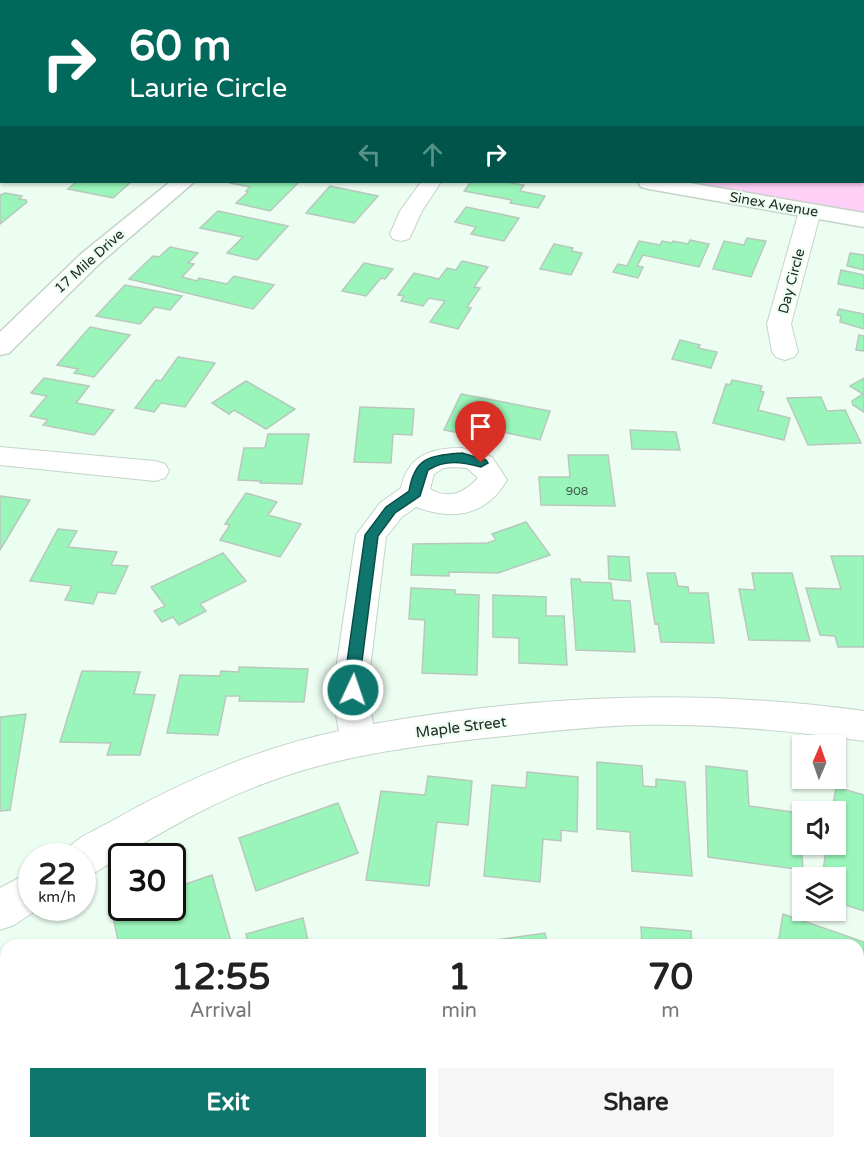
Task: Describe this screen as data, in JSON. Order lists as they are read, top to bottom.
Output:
{
  "streets": {
    "main road": ["Sinex Avenue", "17 Mile Drive"],
    "street": ["Day Circle", "Maple Street"]
  },
  "crossings": [
    ["Sinex Avenue", "Day Circle"]
  ],
  "house_numbers": ["908"],
  "north": "top",
  "page": {
    "turn": ["60 m", "Laurie Circle"],
    "speed": "22 km/h",
    "limit": "30",
    "eta": [
      "12:55",
      "Arrival",
      "1",
      "min",
      "70",
      "m"
    ],
    "buttons": ["Exit", "Share"]
  }
}
